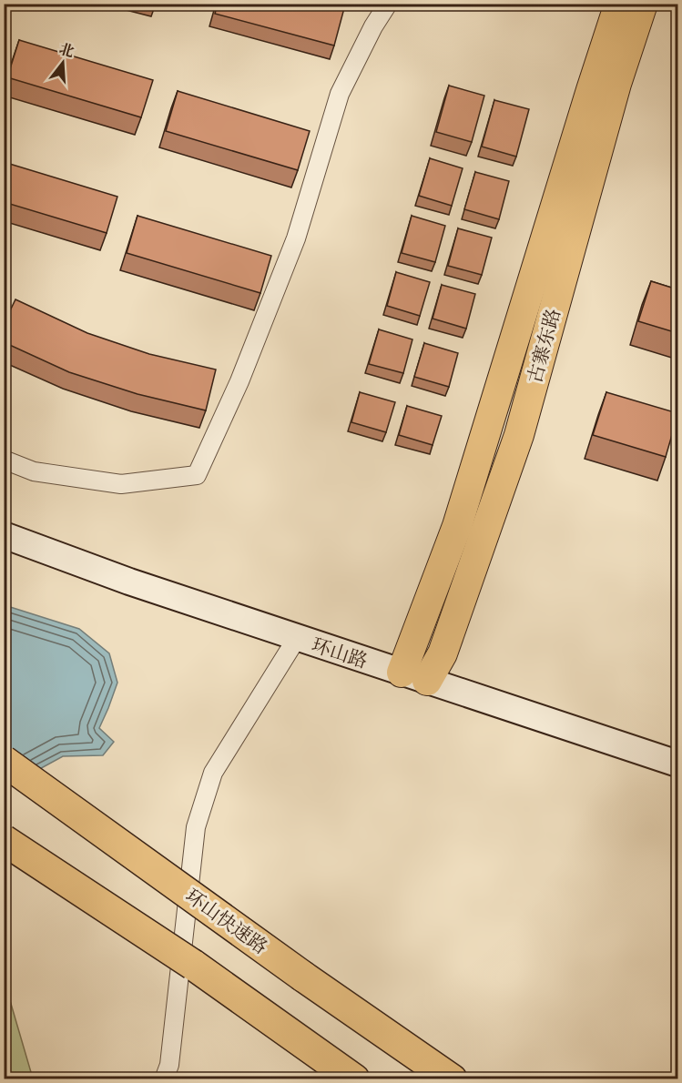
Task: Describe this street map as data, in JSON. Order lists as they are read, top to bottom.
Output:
{
  "streets": {
    "highway": ["环山快速路"],
    "main road": ["古寨东路", "环山路"]
  },
  "crossings": [
    ["古寨东路", "环山路"]
  ],
  "north": "top"
}
